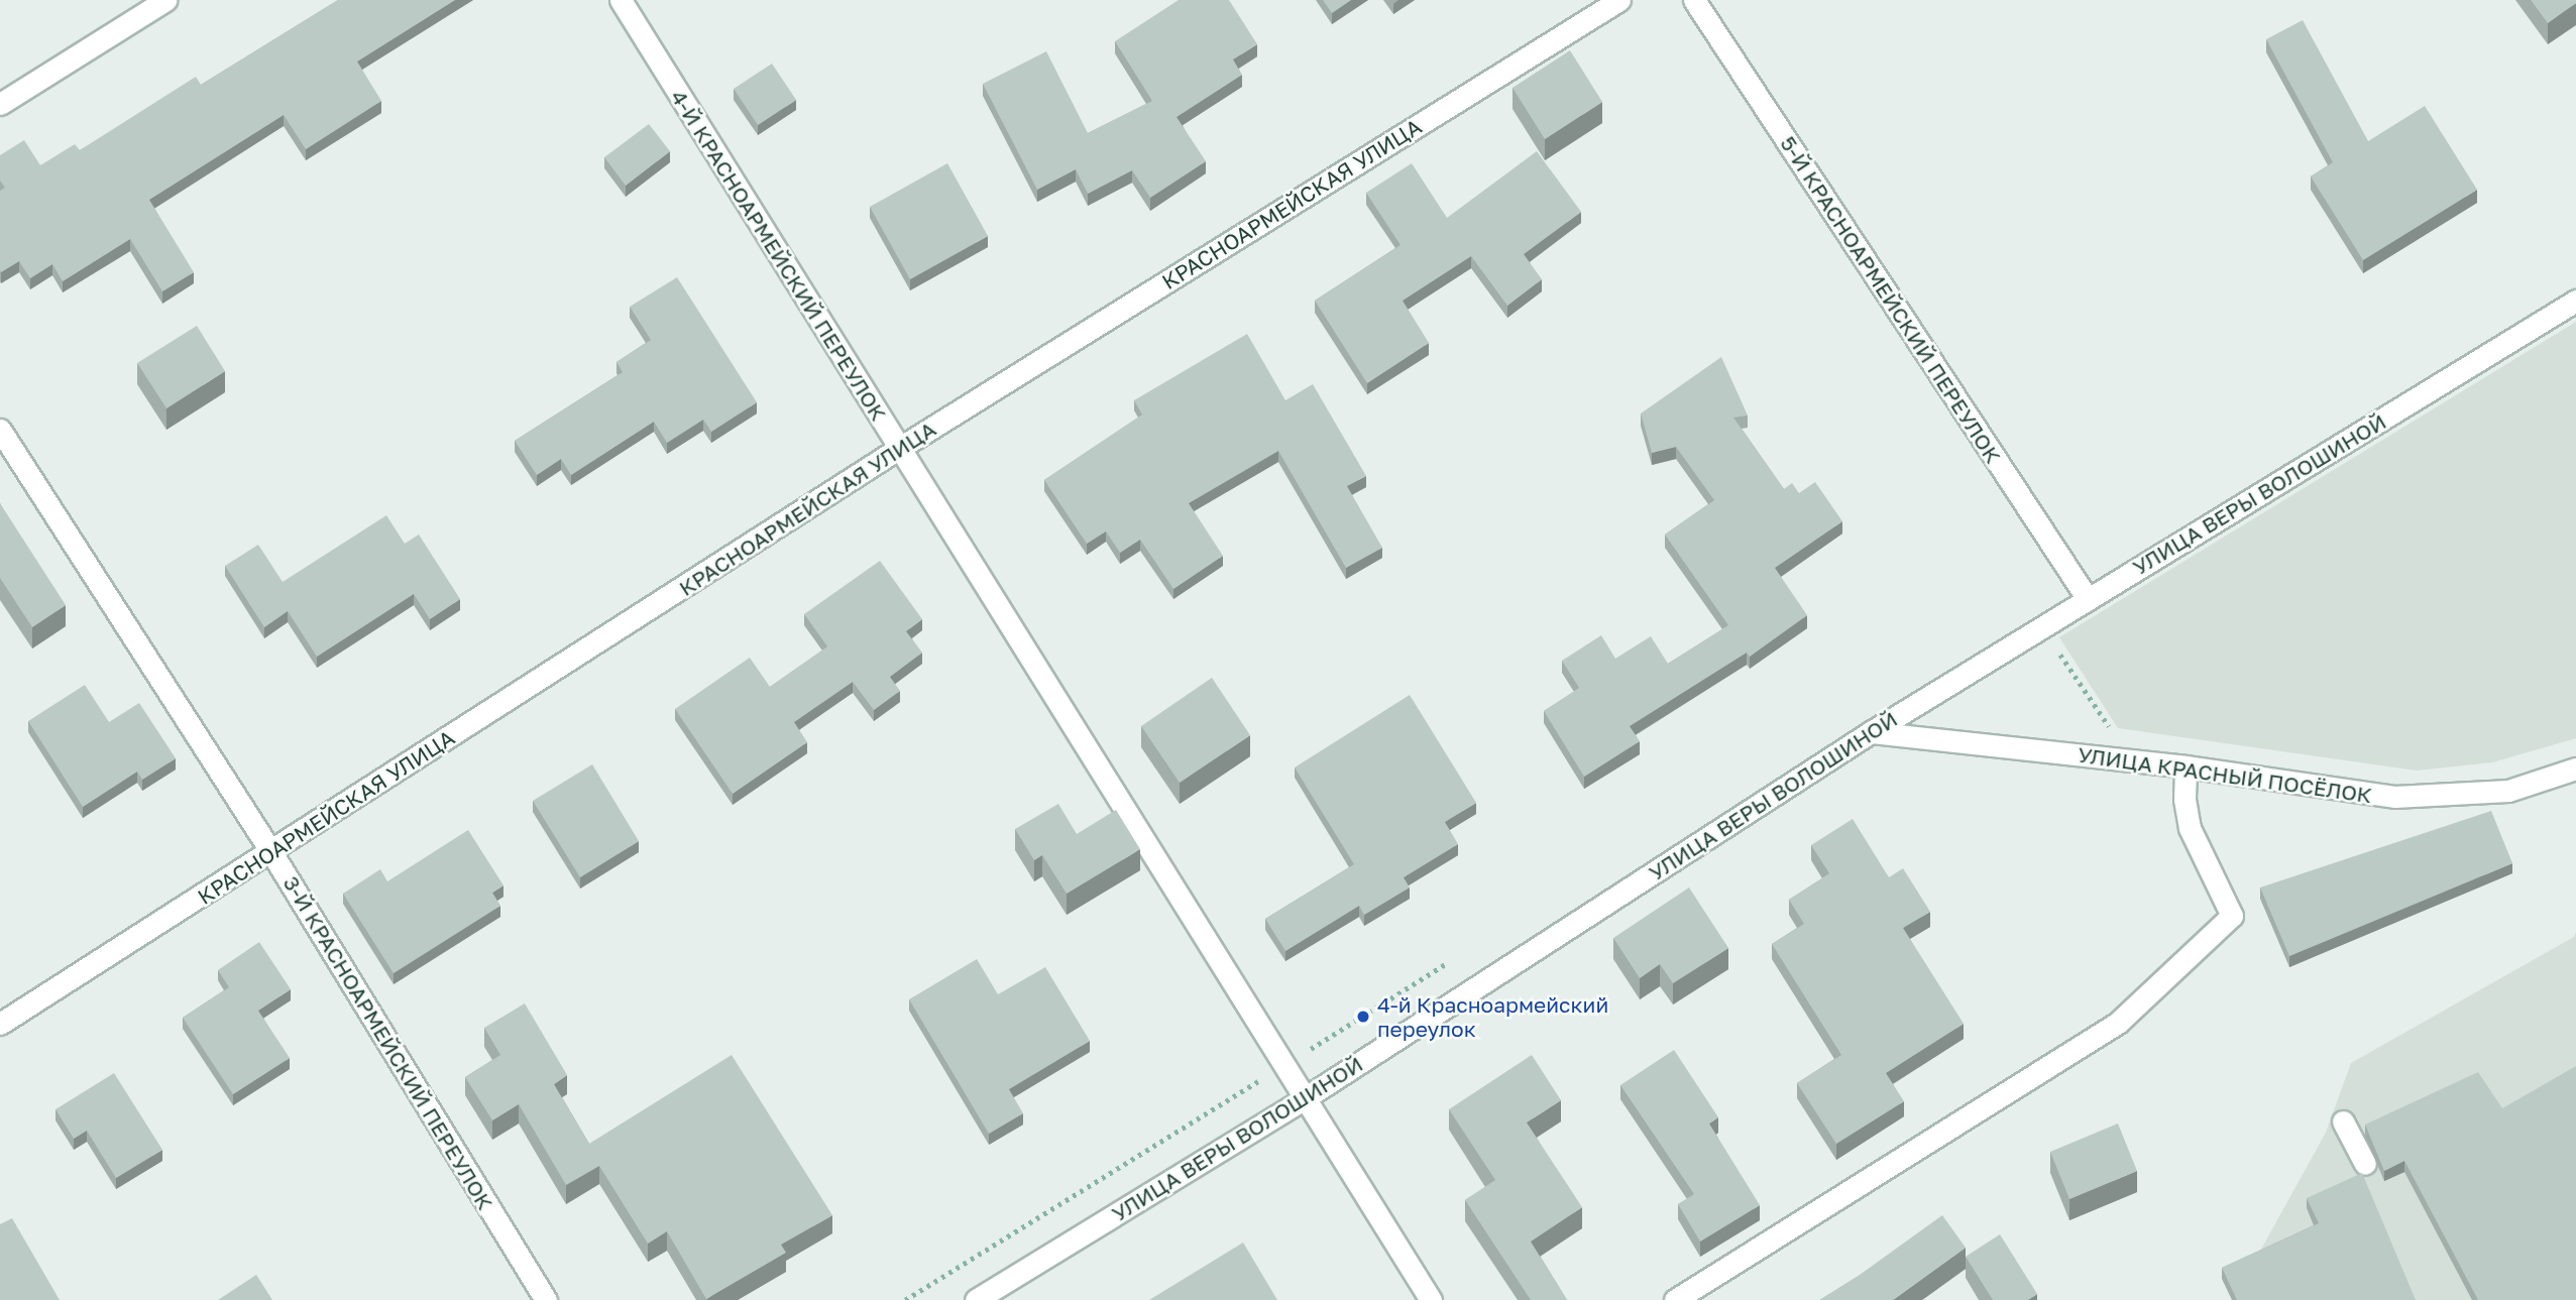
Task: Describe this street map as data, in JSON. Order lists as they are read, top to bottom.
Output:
{
  "streets": {
    "street": [
      "КРАСНОАРМЕЙСКАЯ УЛИЦА",
      "4-Й КРАСНОАРМЕЙСКИЙ ПЕРЕУЛОК",
      "5-Й КРАСНОАРМЕЙСКИЙ ПЕРЕУЛОК",
      "УЛИЦА ВЕРЫ ВОЛОШИНОЙ",
      "УЛИЦА КРАСНЫЙ ПОСЁЛОК",
      "3-Й КРАСНОАРМЕЙСКИЙ ПЕРЕУЛОК"
    ]
  },
  "crossings": [
    ["КРАСНОАРМЕЙСКАЯ УЛИЦА", "4-Й КРАСНОАРМЕЙСКИЙ ПЕРЕУЛОК"],
    ["КРАСНОАРМЕЙСКАЯ УЛИЦА", "3-Й КРАСНОАРМЕЙСКИЙ ПЕРЕУЛОК"],
    ["4-Й КРАСНОАРМЕЙСКИЙ ПЕРЕУЛОК", "УЛИЦА ВЕРЫ ВОЛОШИНОЙ"],
    ["5-Й КРАСНОАРМЕЙСКИЙ ПЕРЕУЛОК", "УЛИЦА ВЕРЫ ВОЛОШИНОЙ"],
    ["УЛИЦА ВЕРЫ ВОЛОШИНОЙ", "УЛИЦА КРАСНЫЙ ПОСЁЛОК"]
  ],
  "places": ["4-й Красноармейский переулок"]
}
